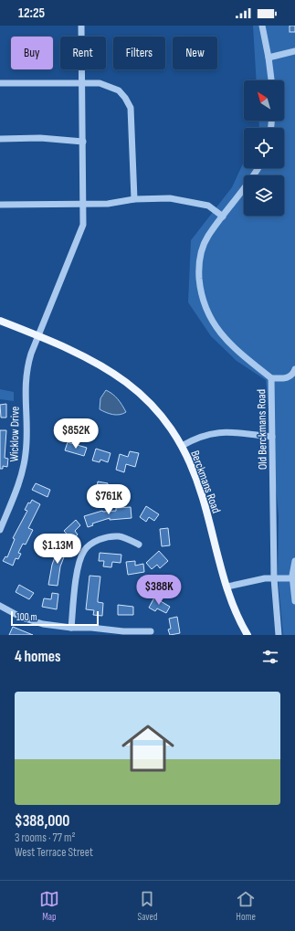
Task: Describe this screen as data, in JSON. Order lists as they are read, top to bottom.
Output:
{
  "streets": {
    "main road": ["Berckmans Road"],
    "street": ["Old Berckmans Road", "Wicklow Drive"]
  },
  "crossings": [
    ["Wicklow Drive", "Berckmans Road"]
  ],
  "scale_bar": "100 m",
  "north": "top left",
  "page": {
    "status": "12:25",
    "chip": [
      "Buy",
      "Rent",
      "Filters",
      "New"
    ],
    "price": [
      "$852K",
      "$761K",
      "$1.13M",
      "$388K"
    ],
    "scale": "100 m",
    "heading": "4 homes",
    "list": [
      {
        "name": "$388,000",
        "note": "3 rooms · 77 m² · West Terrace Street"
      }
    ],
    "tabs": ["Map", "Saved", "Home"]
  }
}
